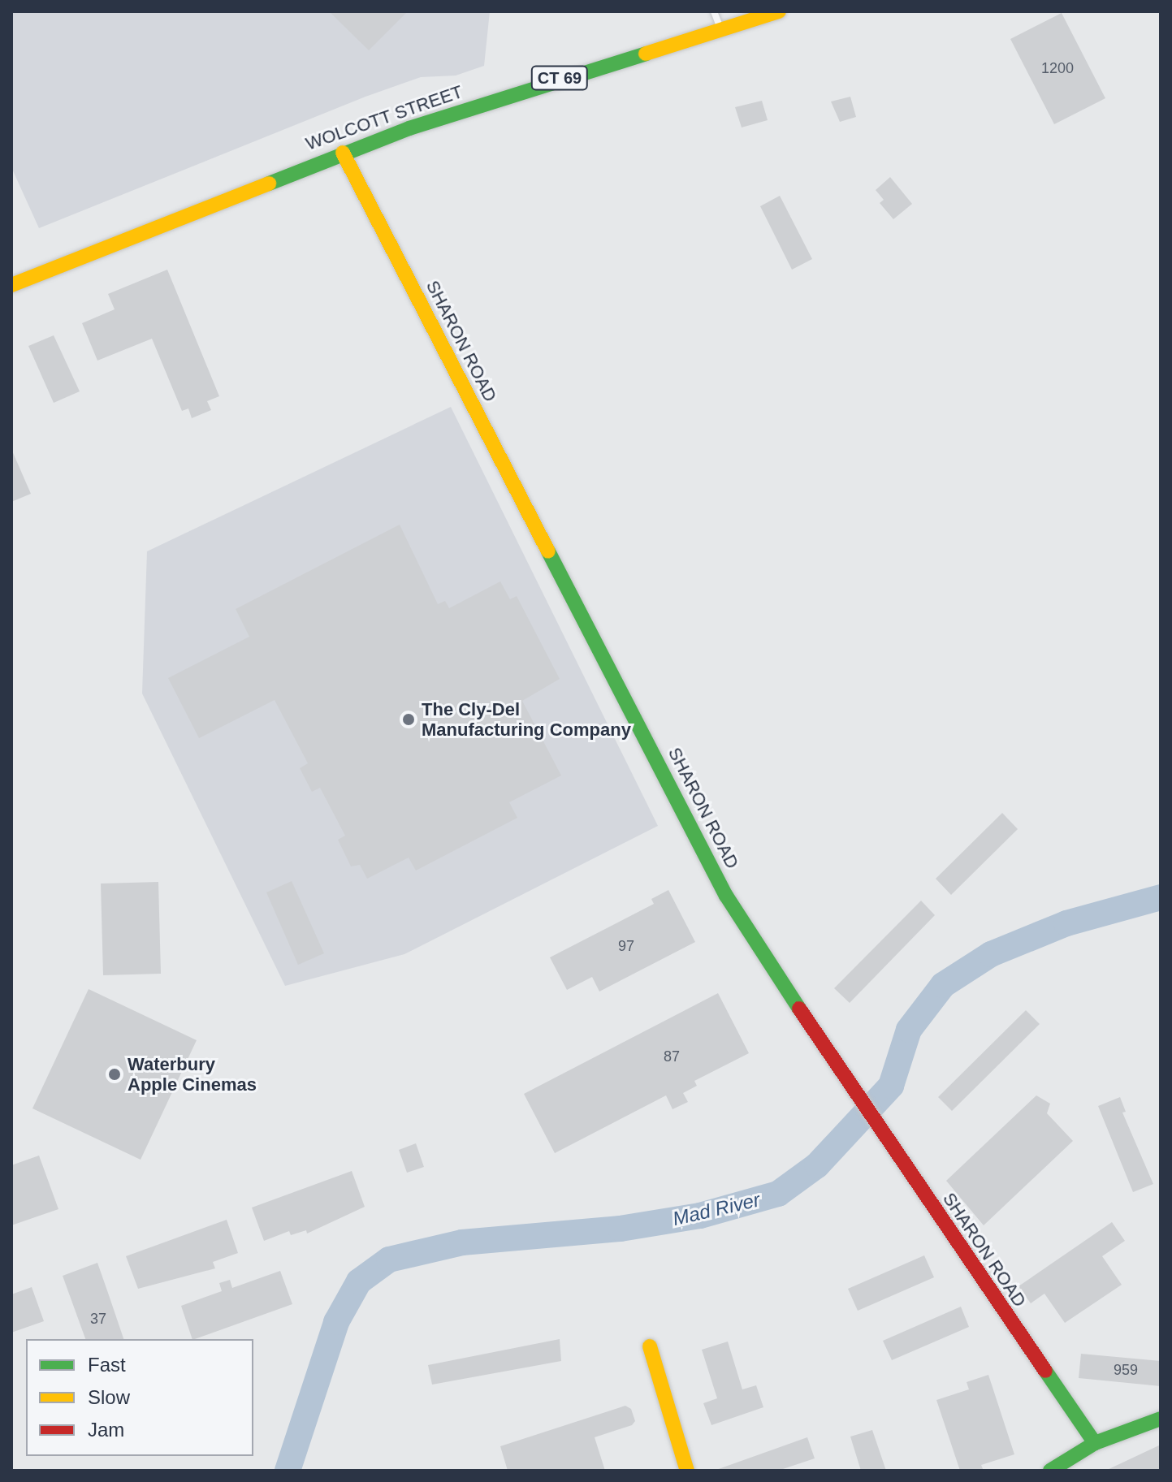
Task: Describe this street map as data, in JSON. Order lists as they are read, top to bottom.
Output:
{
  "streets": {
    "street": ["CT 69", "WOLCOTT STREET", "SHARON ROAD"]
  },
  "crossings": [
    ["WOLCOTT STREET", "SHARON ROAD"]
  ],
  "water": ["Mad River"],
  "places": ["The Cly-Del Manufacturing Company", "Waterbury Apple Cinemas"],
  "house_numbers": [
    "1200",
    "97",
    "87",
    "37",
    "959"
  ],
  "legend": ["Fast", "Slow", "Jam"]
}
